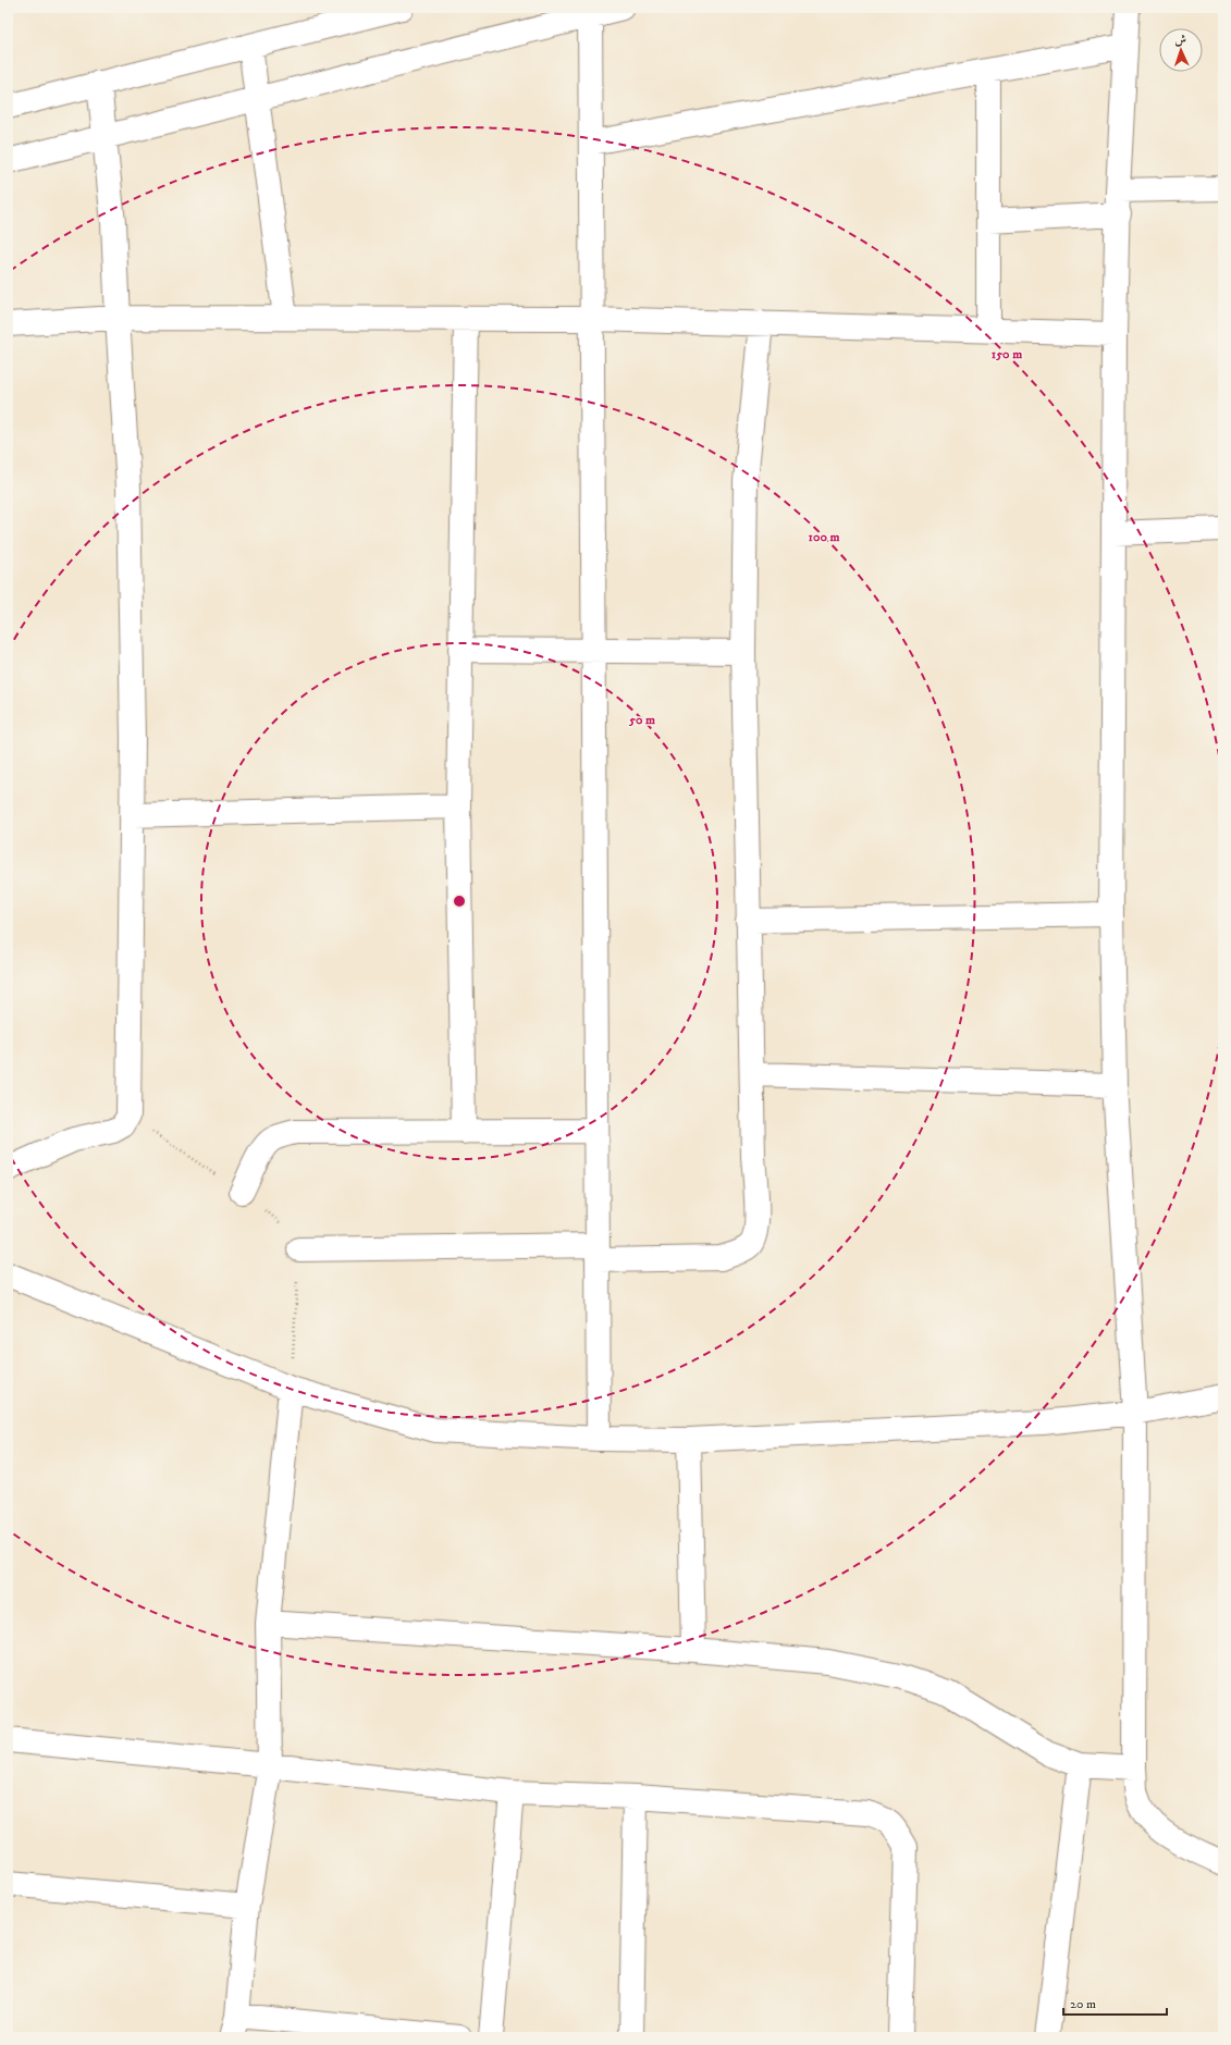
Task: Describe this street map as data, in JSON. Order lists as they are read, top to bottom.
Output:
{
  "scale_bar": "20 m",
  "north": "top",
  "rings": ["150 m", "100 m", "50 m"]
}
